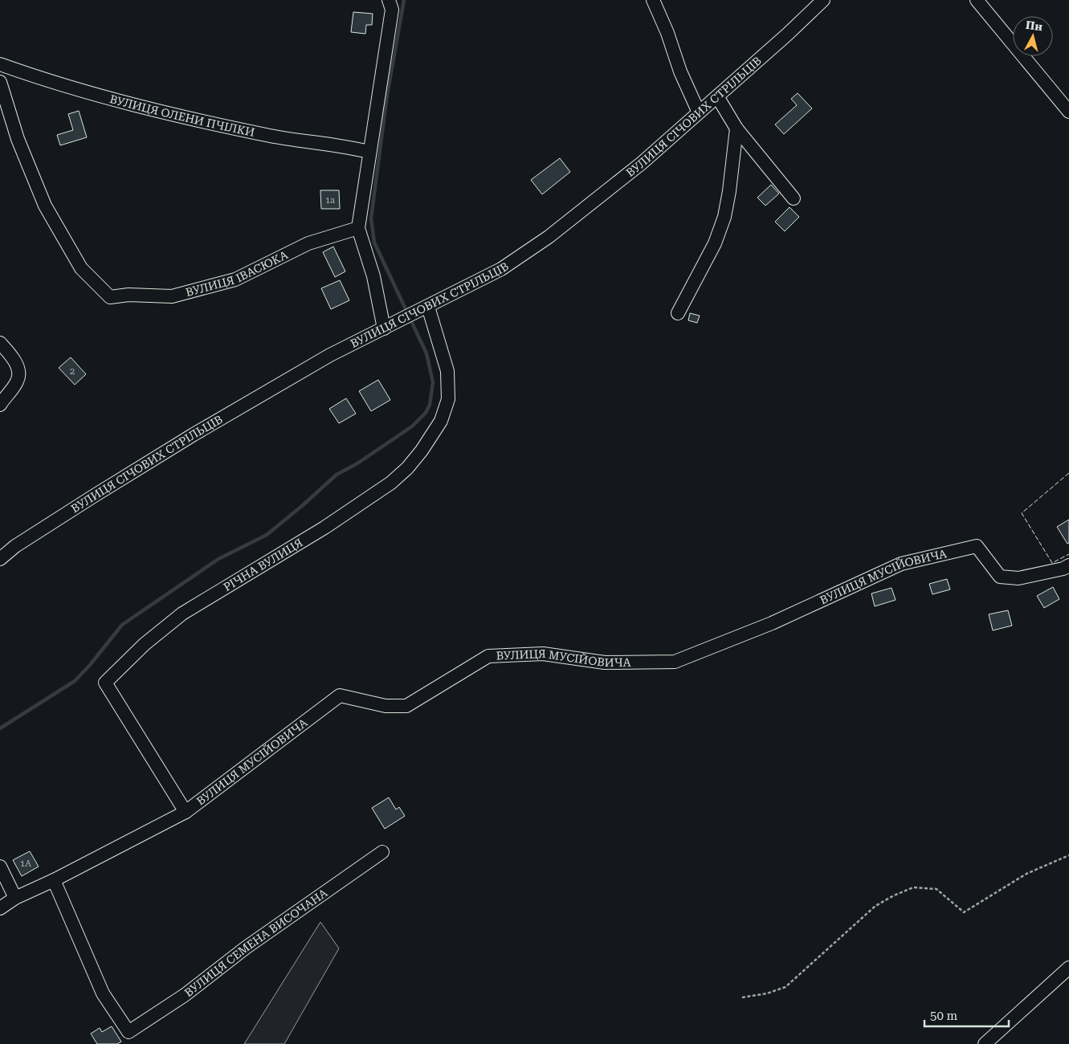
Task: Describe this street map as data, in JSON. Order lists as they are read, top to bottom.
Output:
{
  "streets": {
    "street": [
      "ВУЛИЦЯ ОЛЕНИ ПЧІЛКИ",
      "ВУЛИЦЯ СІЧОВИХ СТРІЛЬЦІВ",
      "ВУЛИЦЯ ІВАСЮКА",
      "РІЧНА ВУЛИЦЯ",
      "ВУЛИЦЯ МУСІЙОВИЧА",
      "ВУЛИЦЯ СЕМЕНА ВИСОЧАНА"
    ]
  },
  "crossings": [
    ["ВУЛИЦЯ СІЧОВИХ СТРІЛЬЦІВ", "РІЧНА ВУЛИЦЯ"],
    ["РІЧНА ВУЛИЦЯ", "ВУЛИЦЯ МУСІЙОВИЧА"],
    ["ВУЛИЦЯ МУСІЙОВИЧА", "ВУЛИЦЯ СЕМЕНА ВИСОЧАНА"]
  ],
  "house_numbers": ["1а", "2", "1А"],
  "scale_bar": "50 m",
  "north": "top"
}
